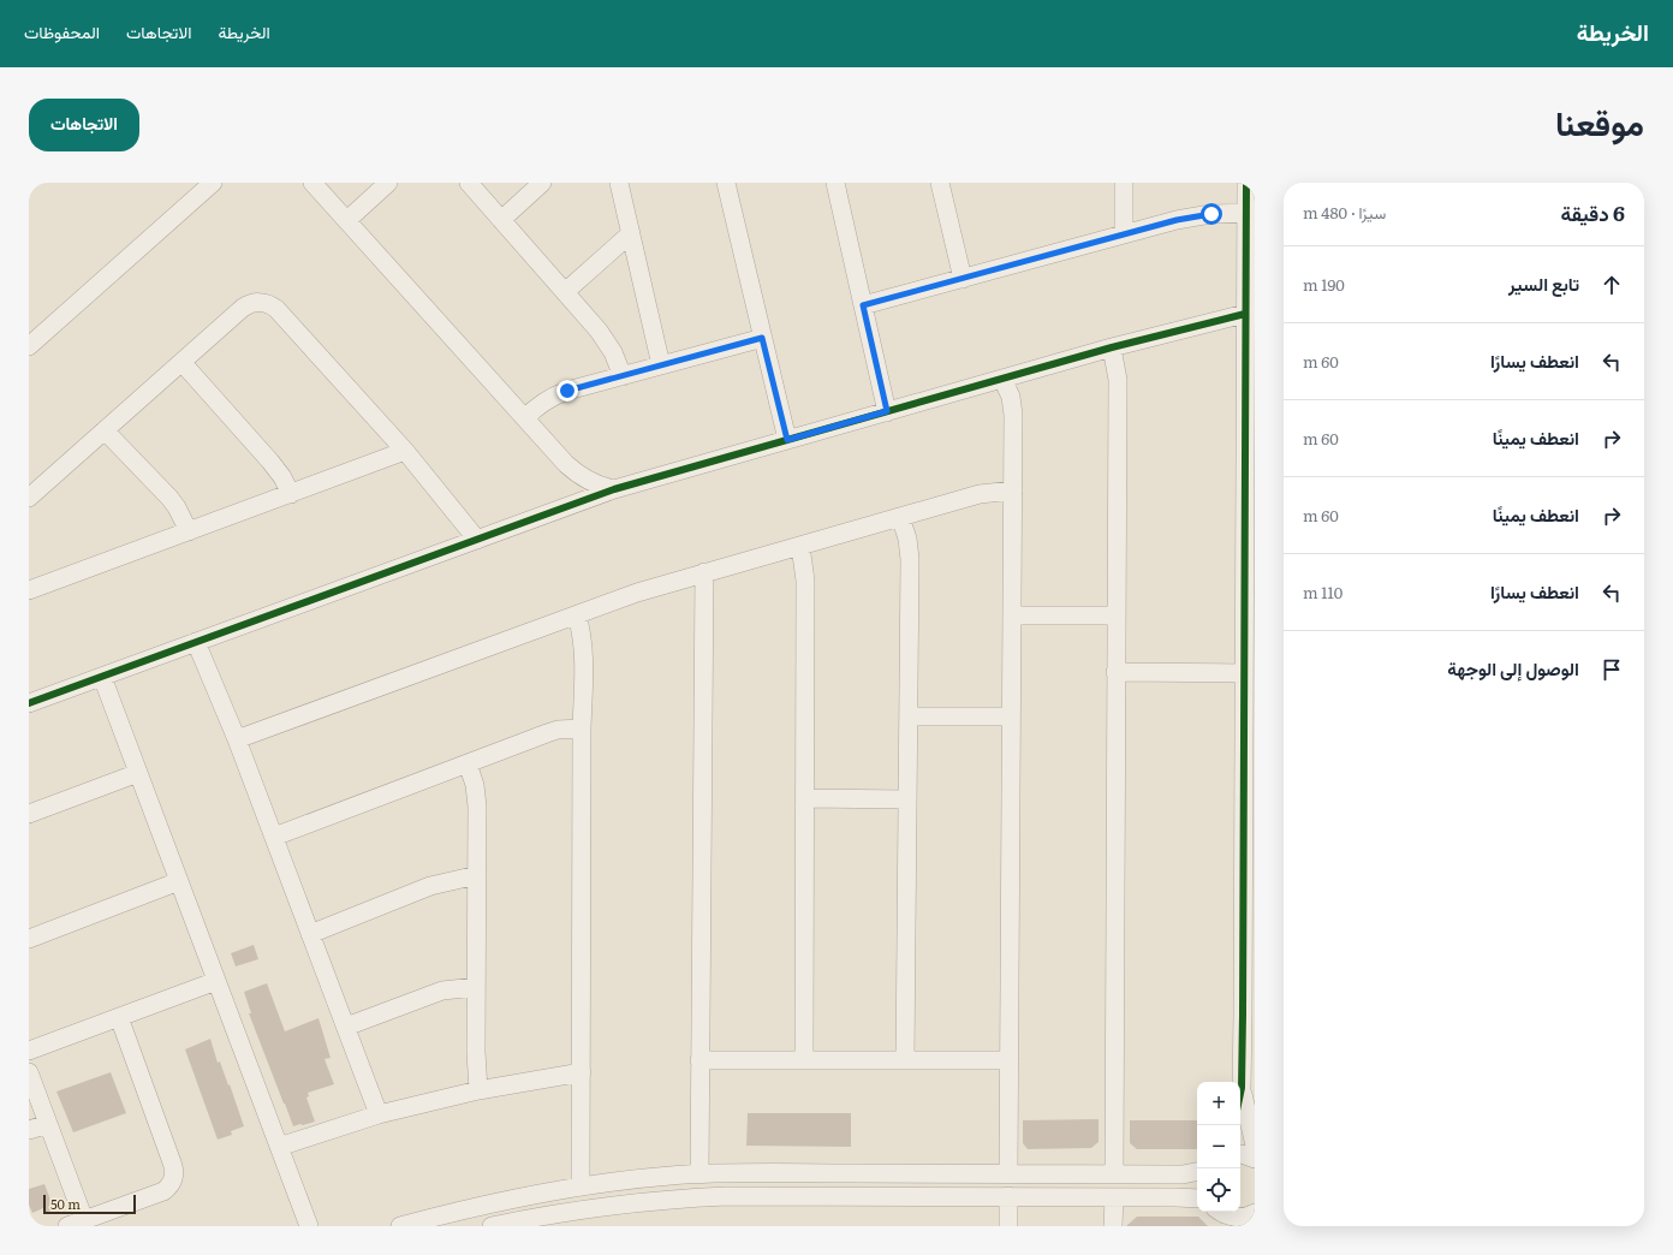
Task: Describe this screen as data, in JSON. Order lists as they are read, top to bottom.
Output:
{
  "scale_bar": "50 m",
  "page": {
    "header": "الخريطة",
    "nav": ["الخريطة", "الاتجاهات", "المحفوظات"],
    "title": "موقعنا",
    "buttons": "الاتجاهات",
    "heading": ["6 دقيقة", "سيرًا · 480 m"],
    "list": [
      ["تابع السير", "190 m"],
      ["انعطف يسارًا", "60 m"],
      ["انعطف يمينًا", "60 m"],
      ["انعطف يمينًا", "60 m"],
      ["انعطف يسارًا", "110 m"],
      "الوصول إلى الوجهة"
    ],
    "map_buttons": ["+", "−"],
    "scale": "50 m"
  }
}
